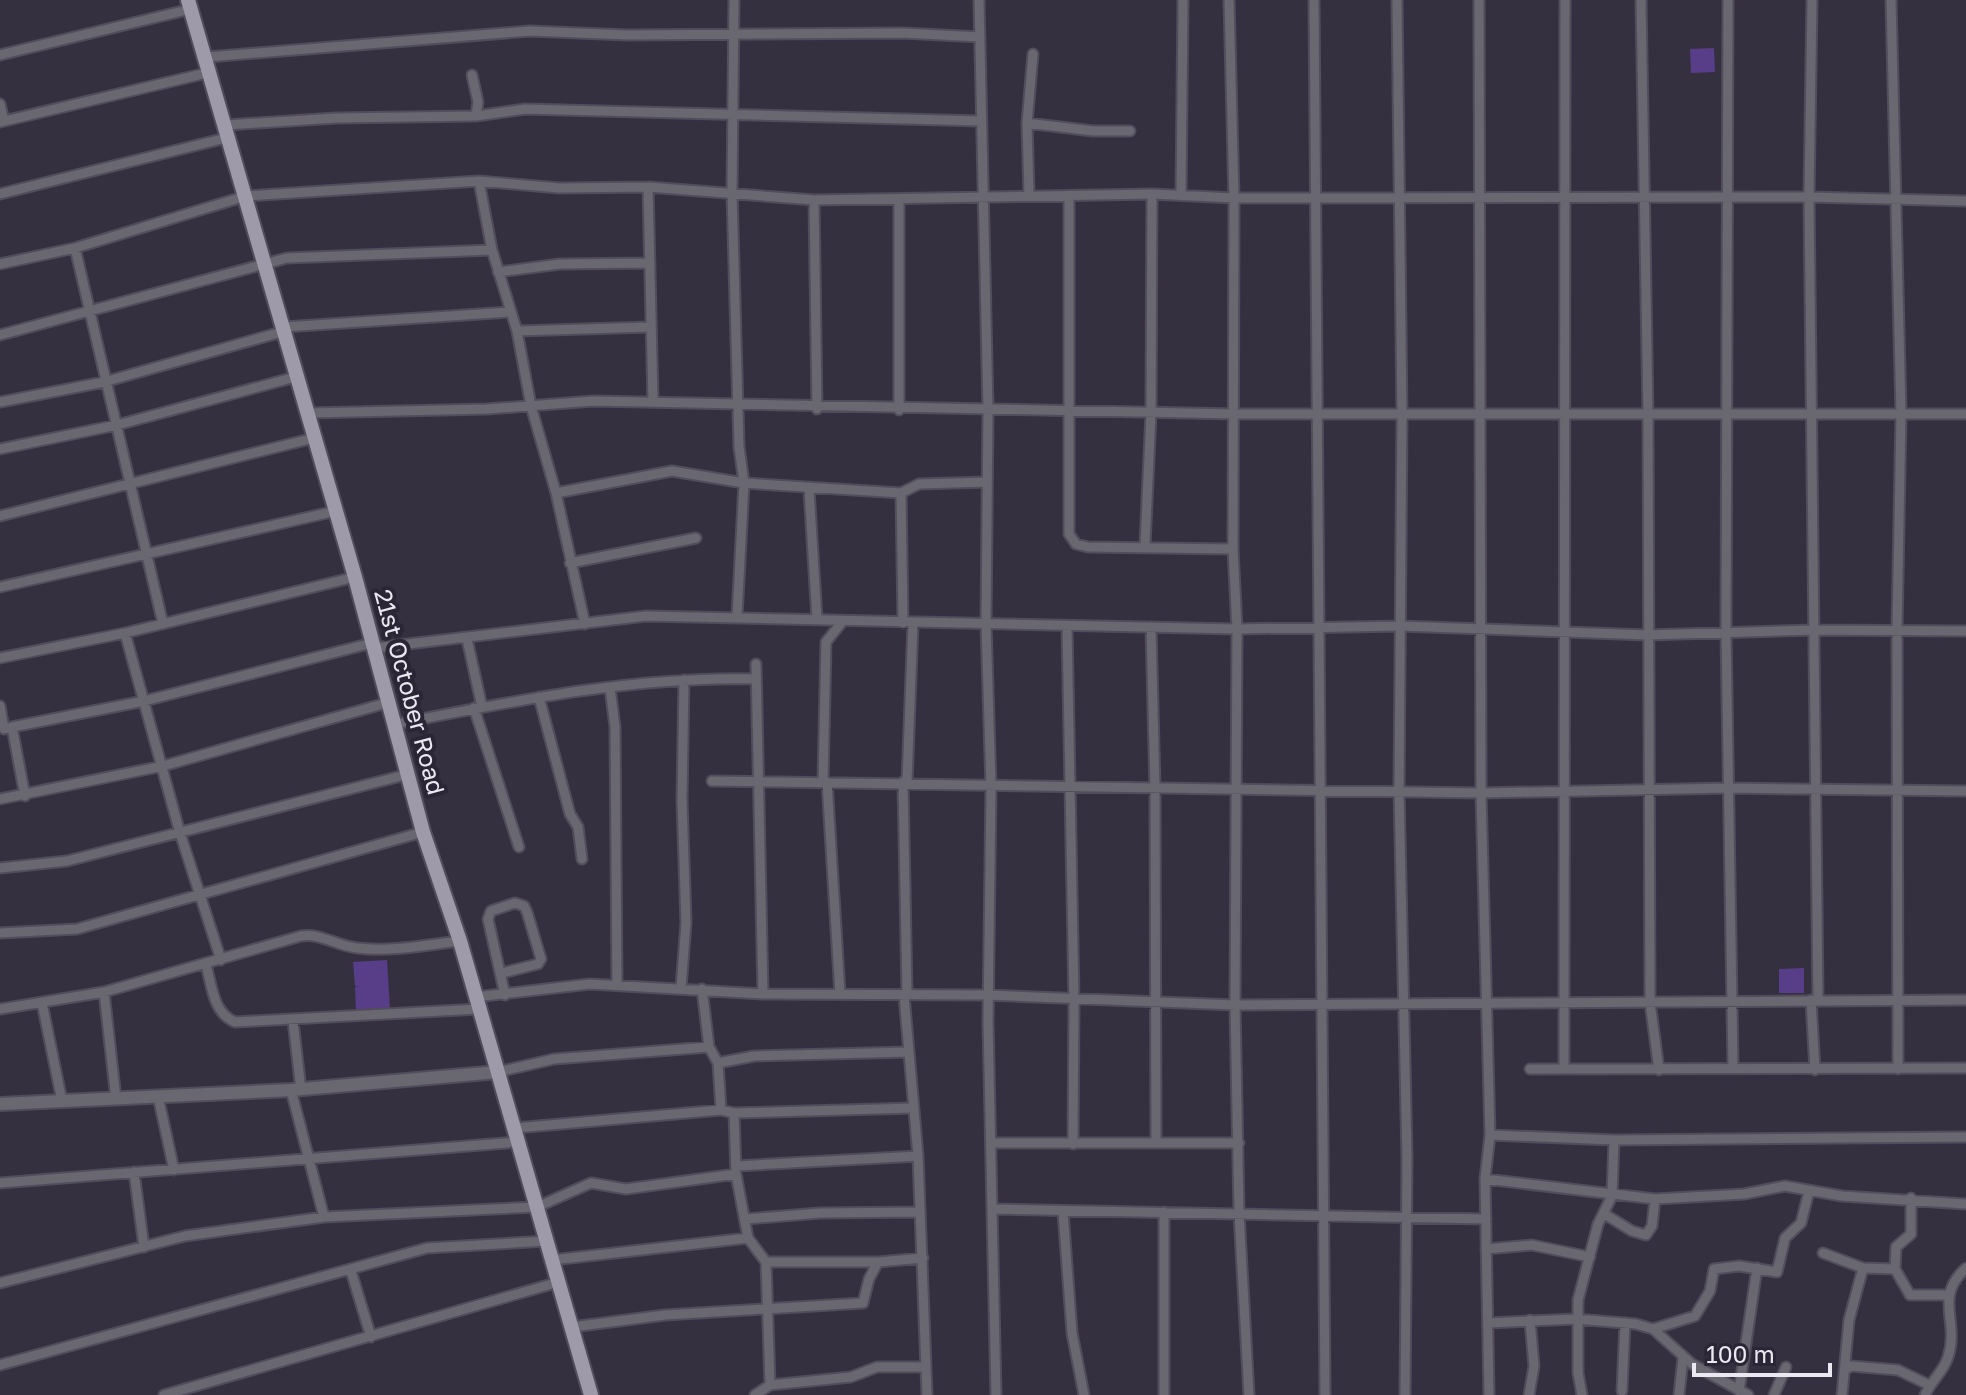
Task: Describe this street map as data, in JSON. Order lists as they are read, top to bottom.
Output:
{
  "streets": {
    "main road": ["21st October Road"]
  },
  "scale_bar": "100 m"
}
